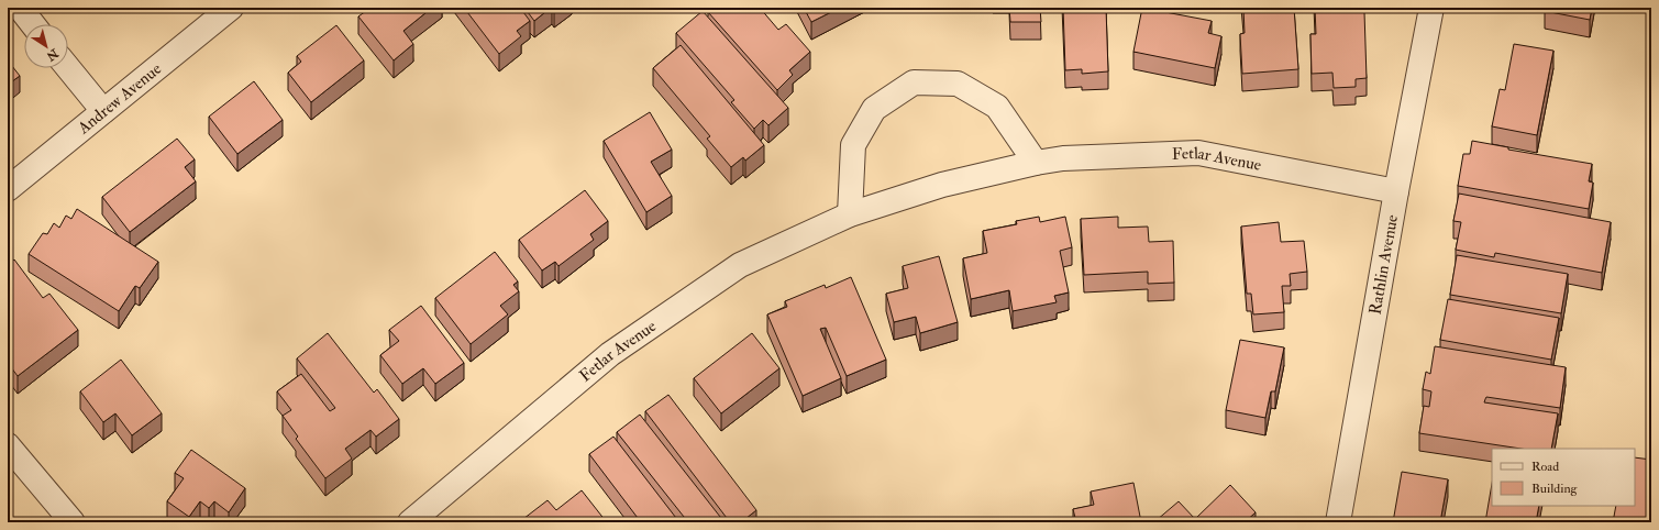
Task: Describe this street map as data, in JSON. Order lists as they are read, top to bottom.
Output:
{
  "streets": {
    "street": ["Andrew Avenue", "Fetlar Avenue", "Rathlin Avenue"]
  },
  "crossings": [
    ["Fetlar Avenue", "Rathlin Avenue"]
  ],
  "legend": ["Road", "Building"],
  "north": "bottom right"
}
